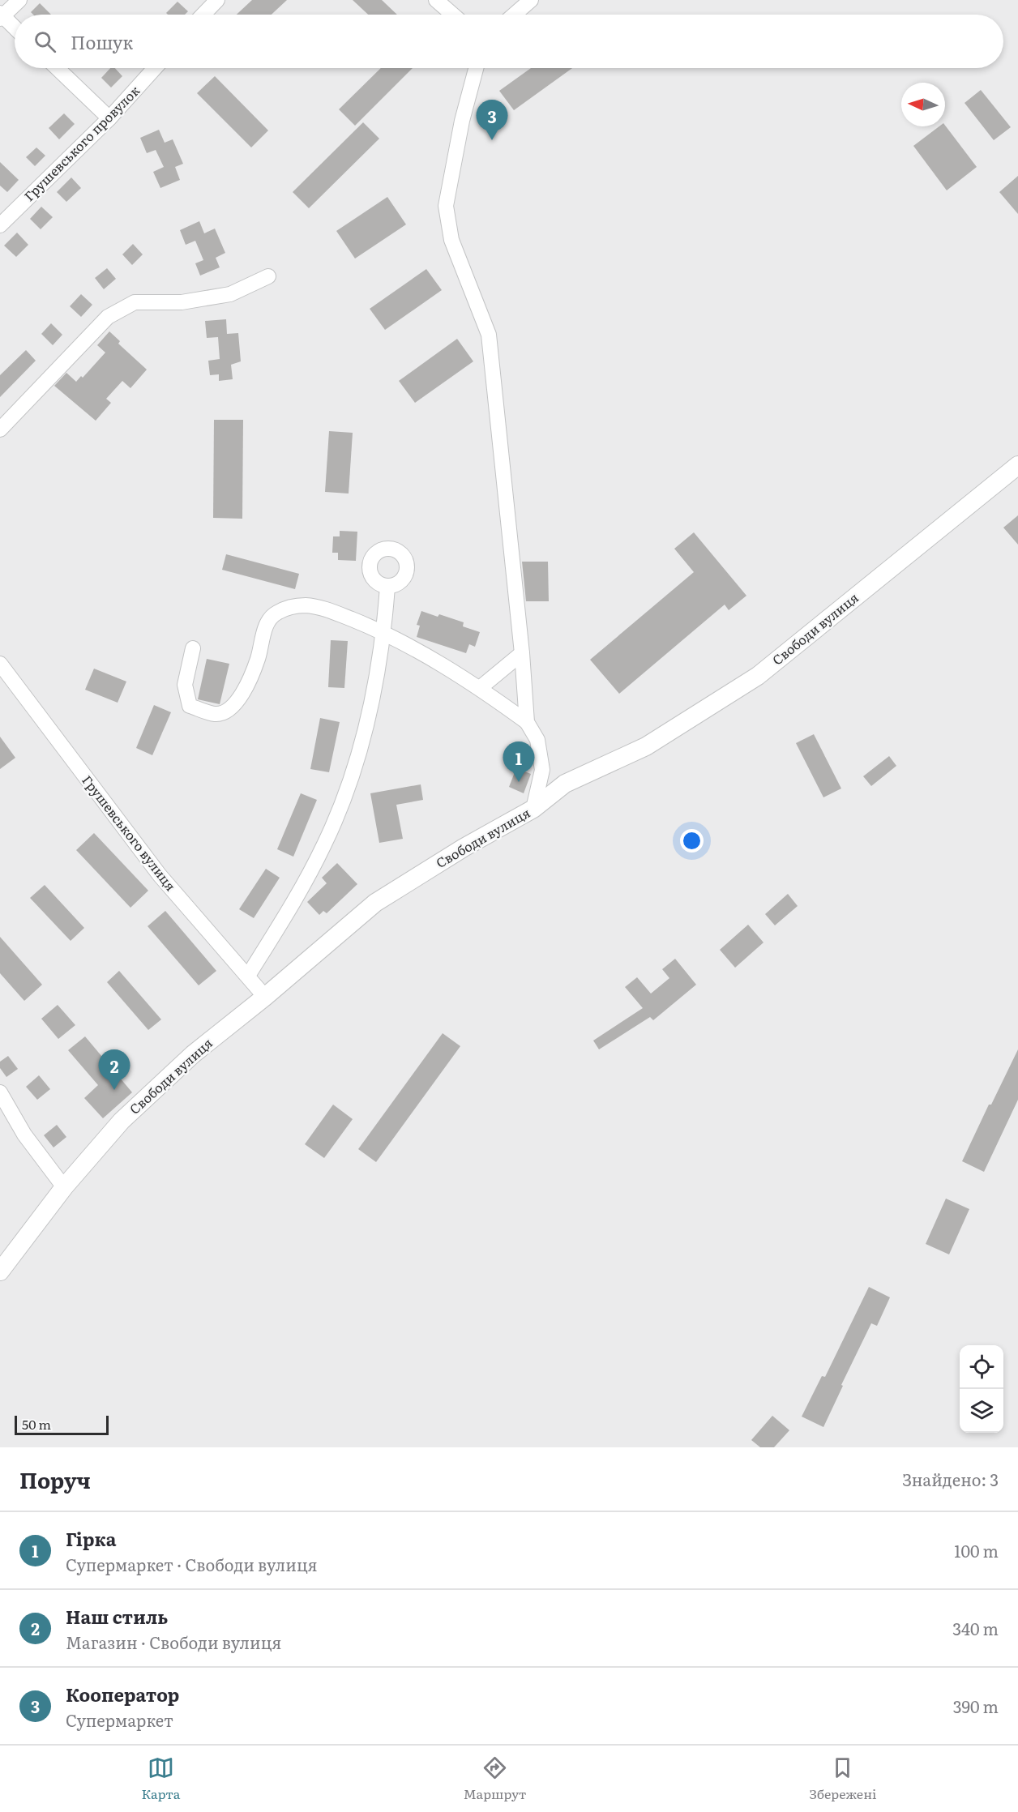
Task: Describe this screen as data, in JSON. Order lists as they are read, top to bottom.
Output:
{
  "streets": {
    "main road": ["Свободи вулиця"],
    "street": ["Грушевського провулок", "Грушевського вулиця"]
  },
  "crossings": [
    ["Свободи вулиця", "Грушевського вулиця"]
  ],
  "scale_bar": "50 m",
  "north": "left",
  "page": {
    "search": "Пошук",
    "pins": ["3", "1", "2"],
    "scale": "50 m",
    "heading": ["Поруч", "Знайдено: 3"],
    "list": [
      {
        "mark": "1",
        "name": "Гірка",
        "note": "Супермаркет · Свободи вулиця",
        "value": "100 m"
      },
      {
        "mark": "2",
        "name": "Наш стиль",
        "note": "Магазин · Свободи вулиця",
        "value": "340 m"
      },
      {
        "mark": "3",
        "name": "Кооператор",
        "note": "Супермаркет",
        "value": "390 m"
      }
    ],
    "nav": ["Карта", "Маршрут", "Збережені"]
  }
}
